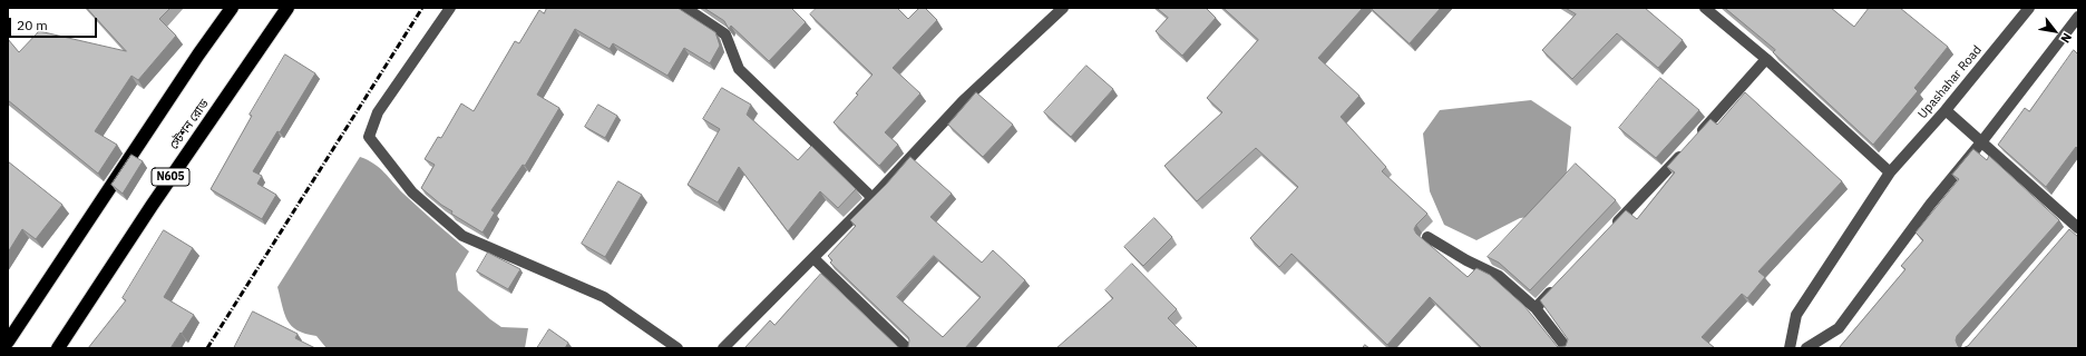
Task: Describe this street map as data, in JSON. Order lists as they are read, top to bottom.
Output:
{
  "streets": {
    "highway": ["স্টেশন রোড", "N605"],
    "street": ["Upashahar Road"]
  },
  "scale_bar": "20 m",
  "north": "bottom right"
}
